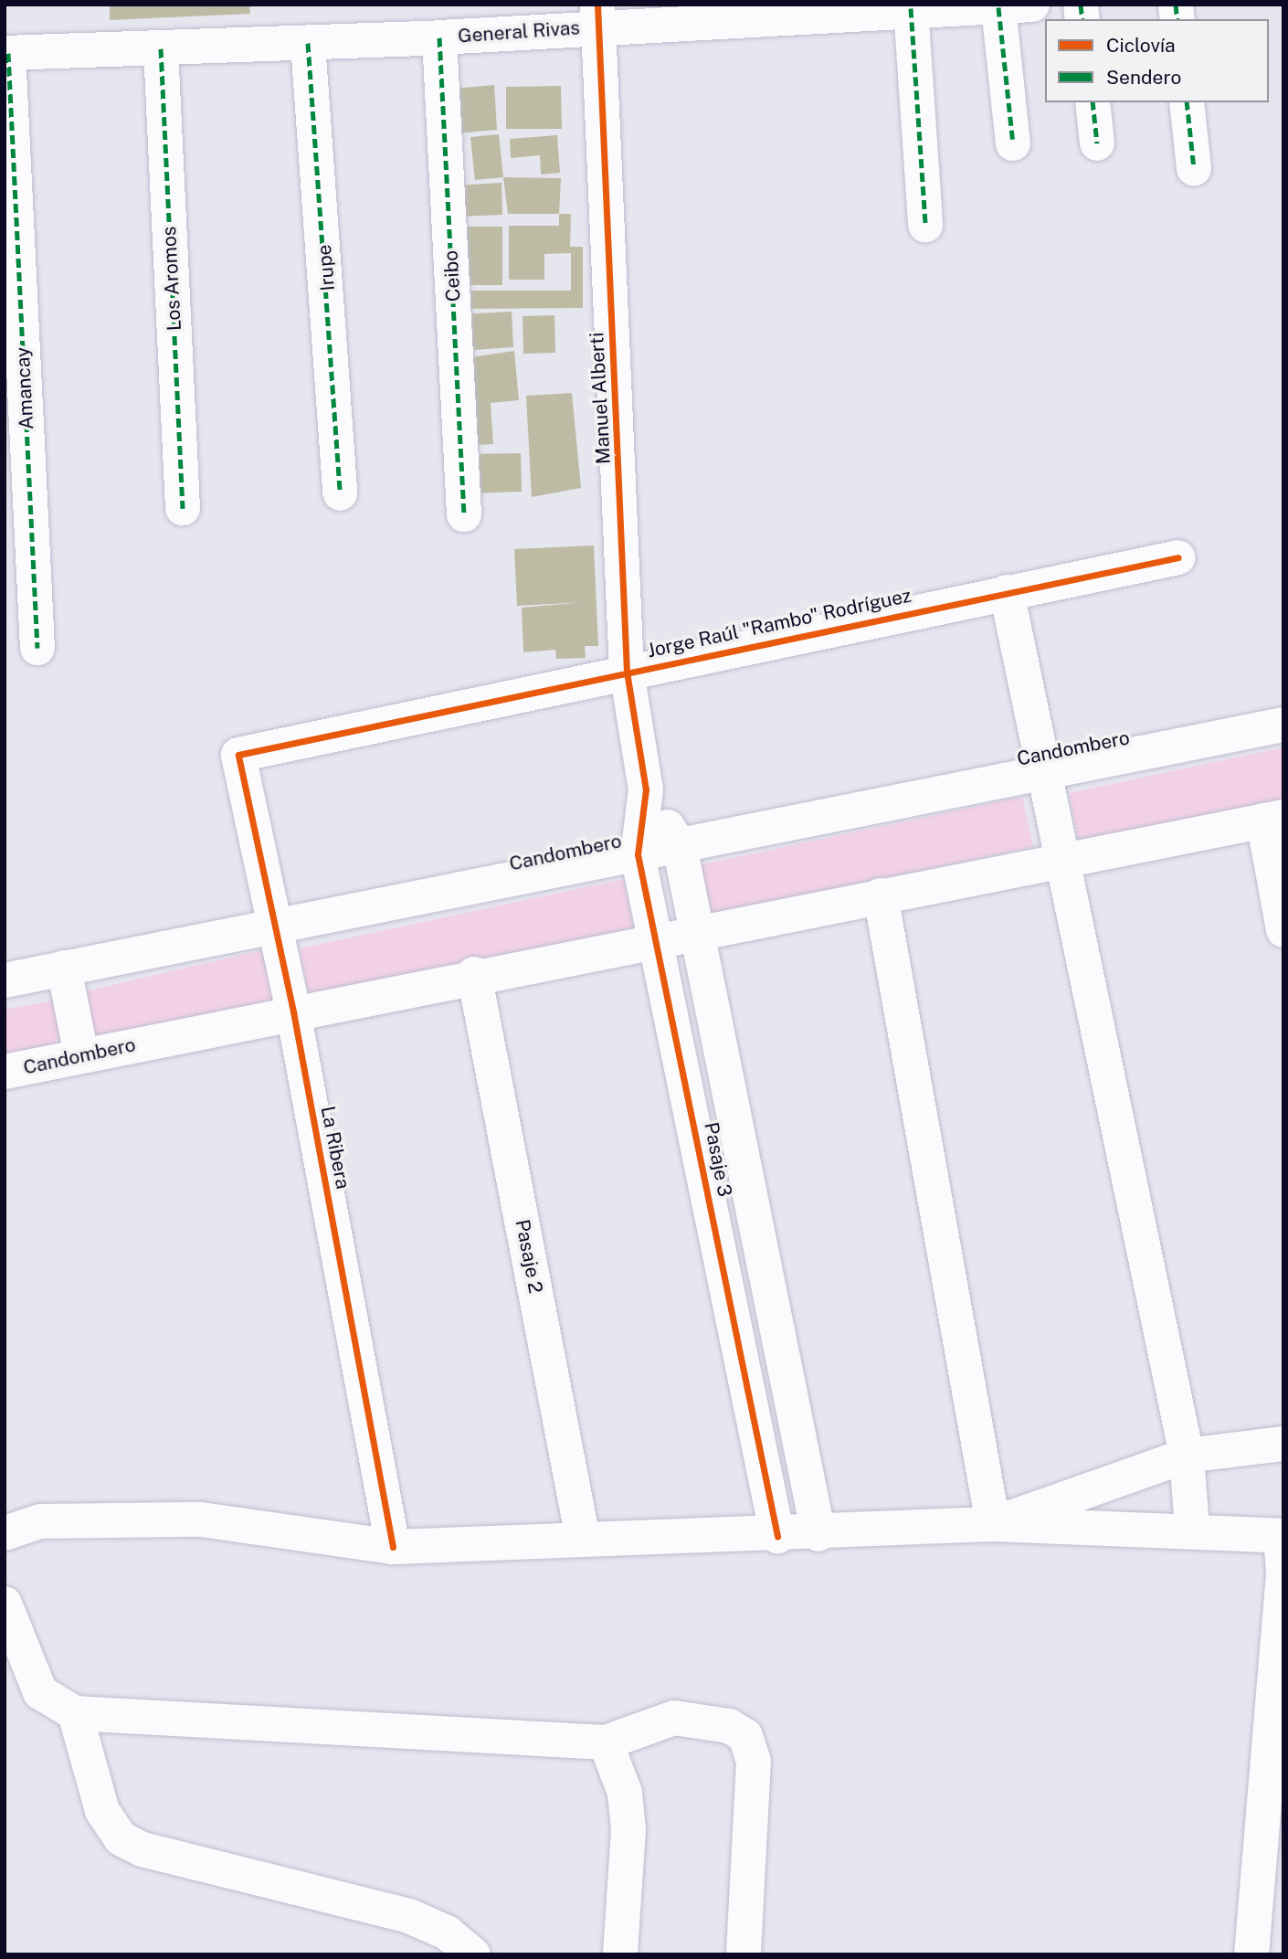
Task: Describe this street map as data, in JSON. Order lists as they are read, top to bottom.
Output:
{
  "streets": {
    "street": [
      "General Rivas",
      "Irupe",
      "Ceibo",
      "Los Aromos",
      "Amancay",
      "Manuel Alberti",
      "Jorge Raúl \"Rambo\" Rodríguez",
      "Candombero",
      "La Ribera",
      "Pasaje 3",
      "Pasaje 2"
    ]
  },
  "crossings": [
    ["General Rivas", "Irupe"],
    ["General Rivas", "Ceibo"],
    ["General Rivas", "Los Aromos"],
    ["General Rivas", "Amancay"],
    ["General Rivas", "Manuel Alberti"],
    ["Manuel Alberti", "Jorge Raúl \"Rambo\" Rodríguez"],
    ["Manuel Alberti", "Pasaje 3"],
    ["Jorge Raúl \"Rambo\" Rodríguez", "La Ribera"],
    ["Candombero", "La Ribera"],
    ["Candombero", "Pasaje 3"],
    ["Candombero", "Pasaje 2"]
  ],
  "legend": ["Ciclovía", "Sendero"]
}
